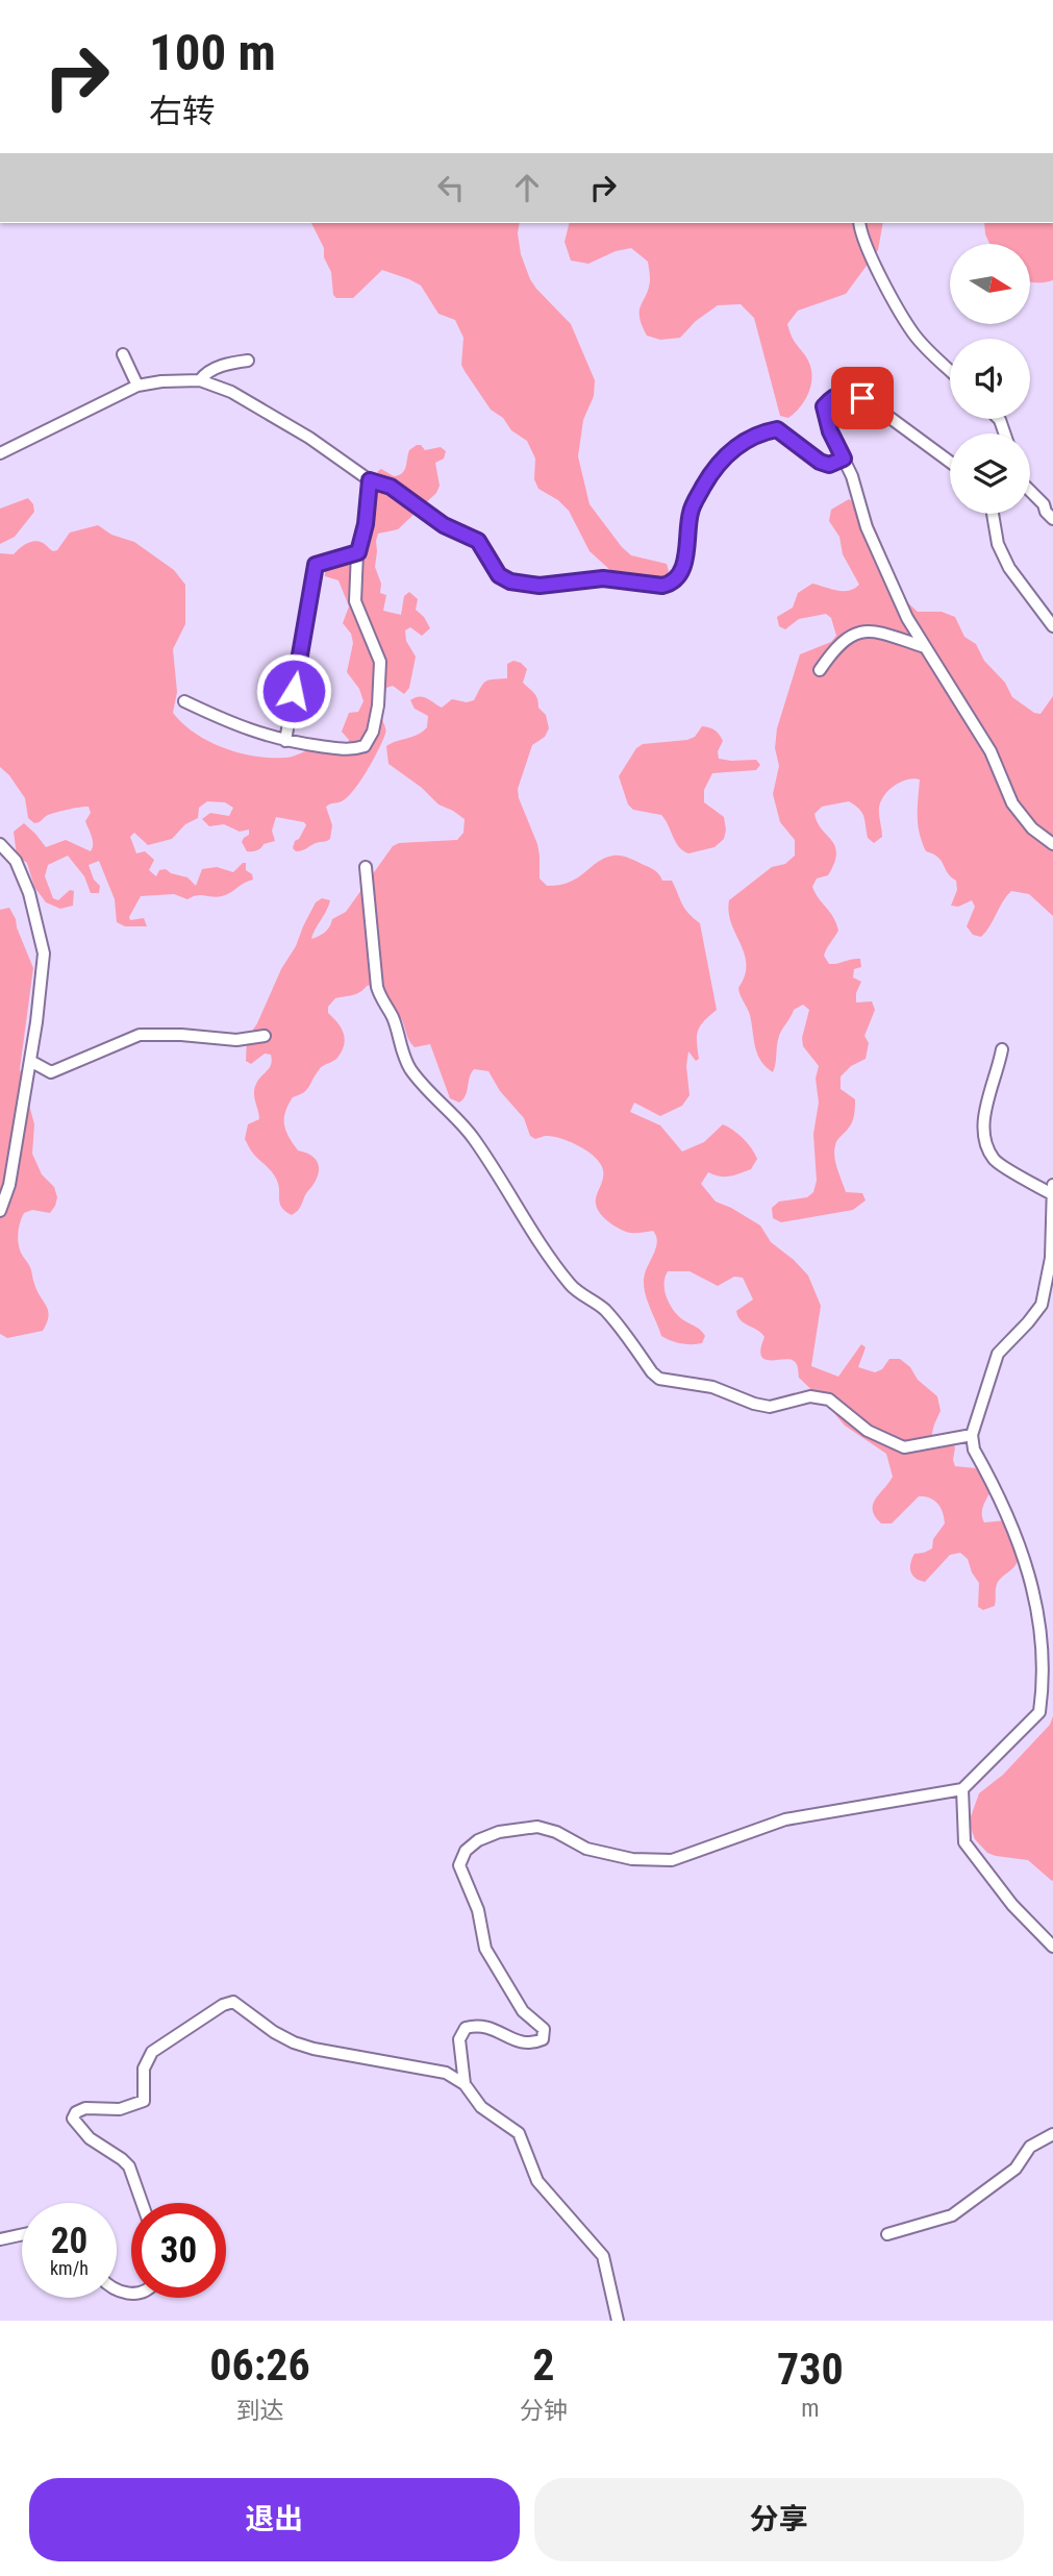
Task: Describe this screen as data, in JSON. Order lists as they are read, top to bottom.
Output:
{
  "north": "right",
  "page": {
    "turn": ["100 m", "右转"],
    "speed": "20 km/h",
    "limit": "30",
    "eta": [
      "06:26",
      "到达",
      "2",
      "分钟",
      "730",
      "m"
    ],
    "buttons": ["退出", "分享"]
  }
}
